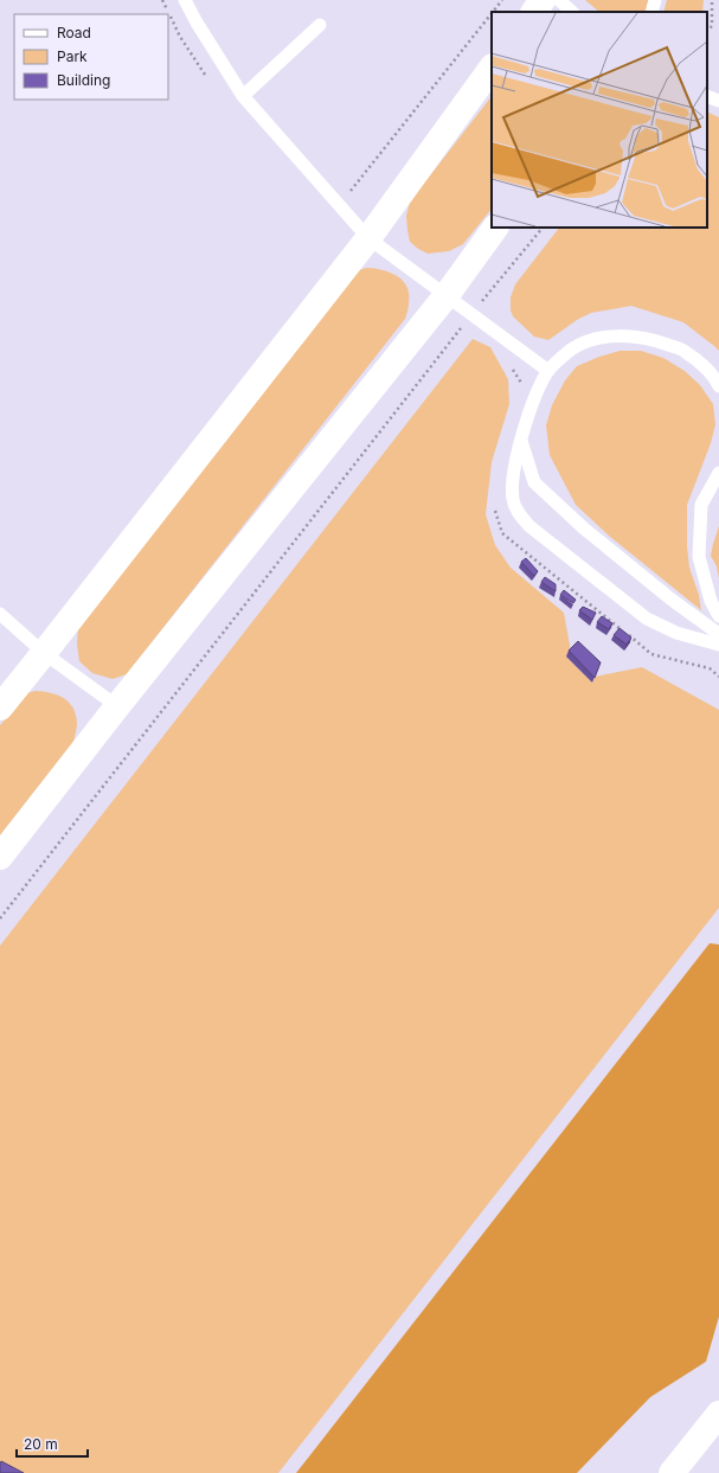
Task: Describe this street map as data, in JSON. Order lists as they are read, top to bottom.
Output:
{
  "legend": ["Road", "Park", "Building"],
  "scale_bar": "20 m"
}
